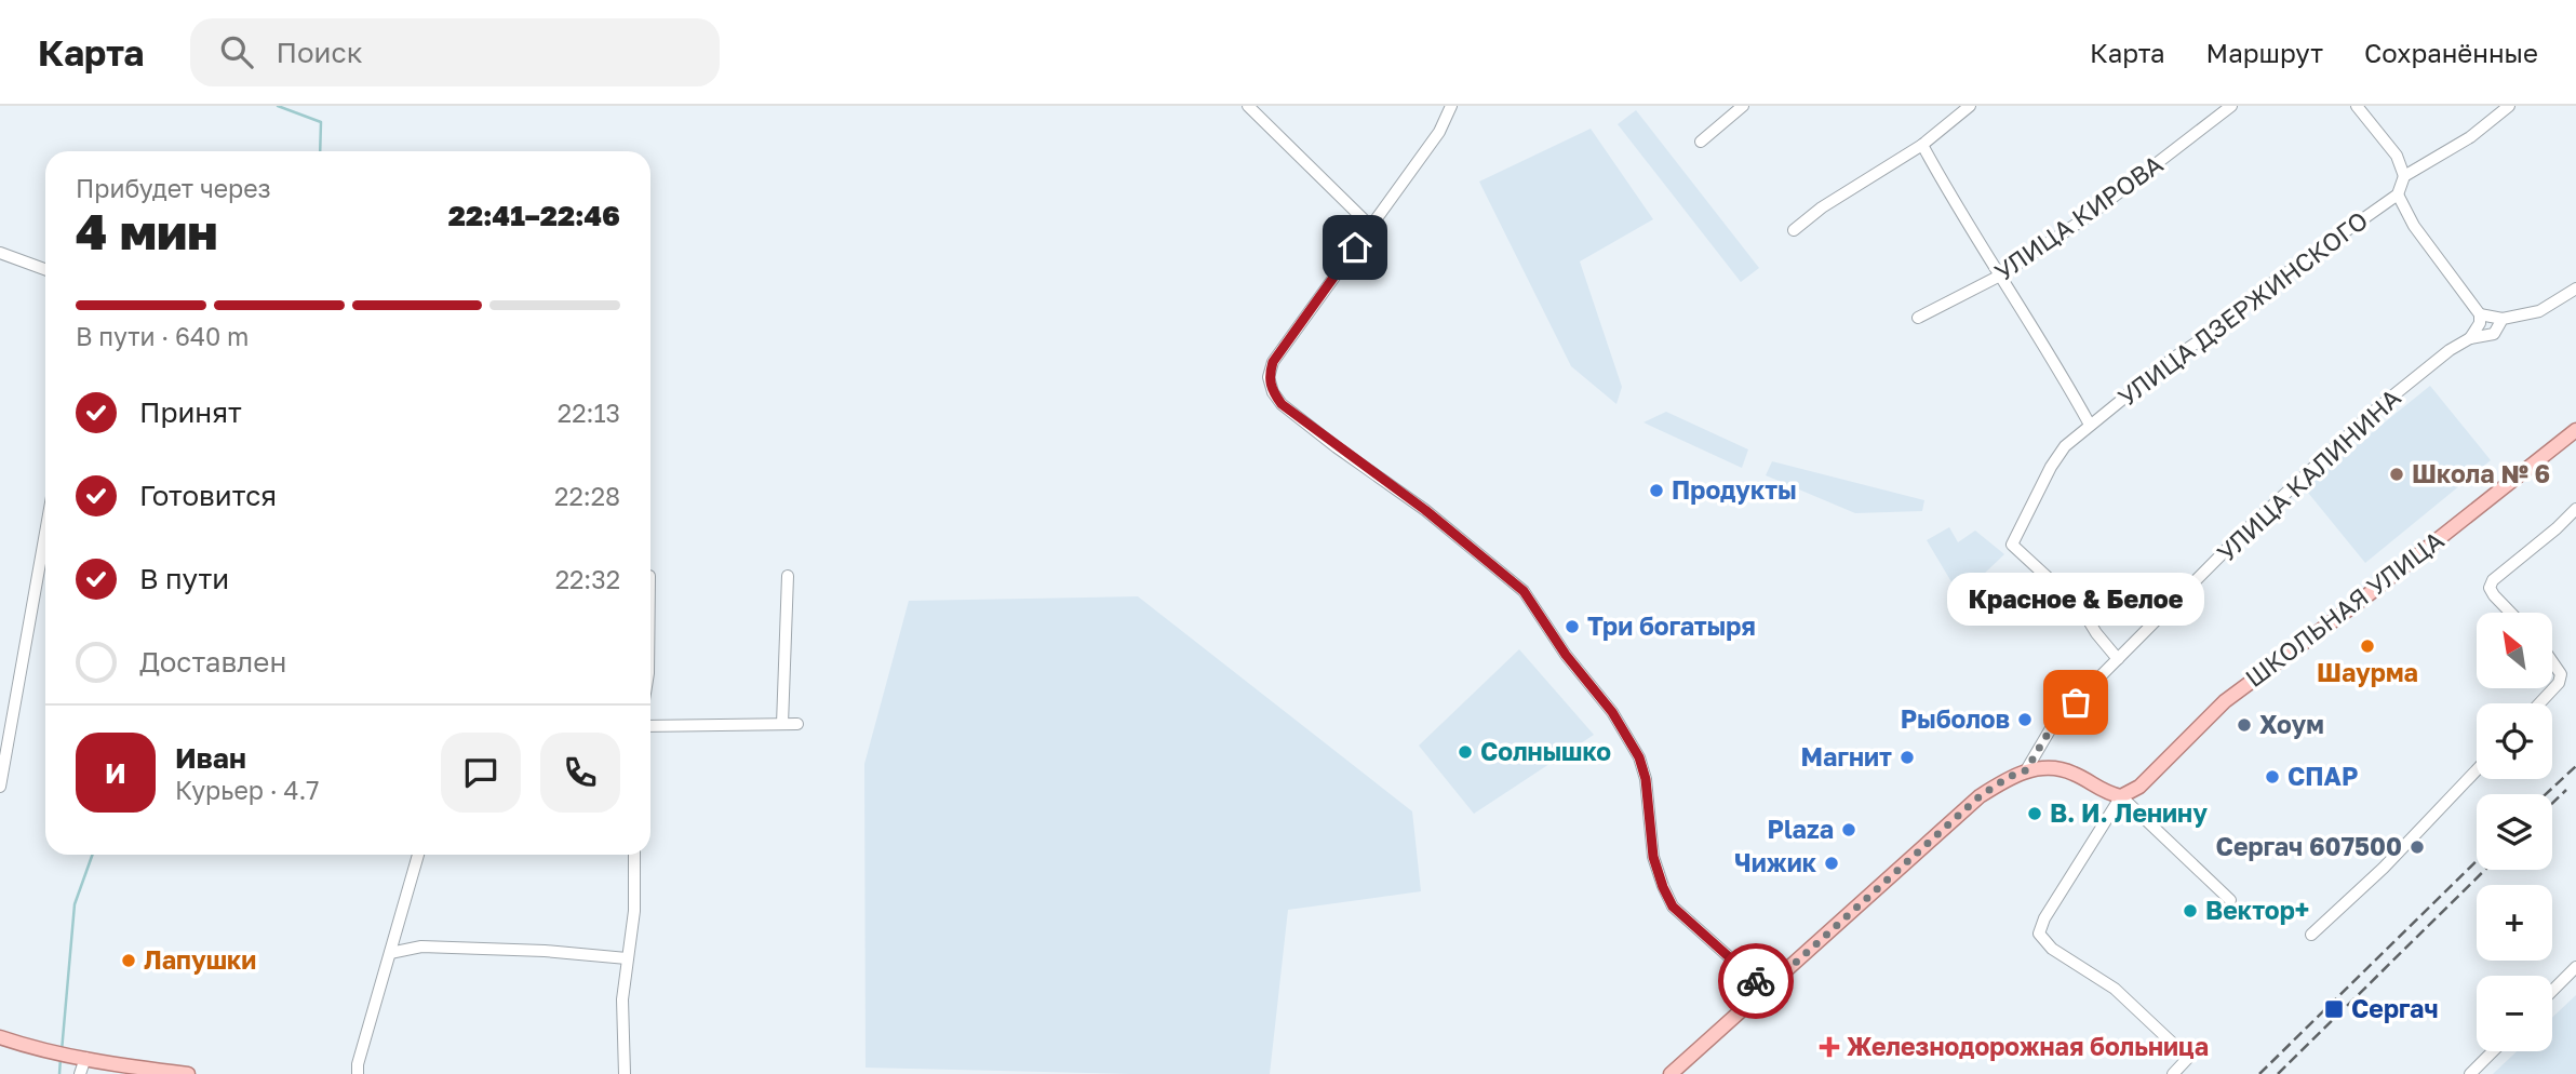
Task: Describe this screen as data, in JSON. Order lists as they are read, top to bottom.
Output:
{
  "streets": {
    "main road": ["ШКОЛЬНАЯ УЛИЦА"],
    "street": ["УЛИЦА КИРОВА", "УЛИЦА ДЗЕРЖИНСКОГО", "УЛИЦА КАЛИНИНА"]
  },
  "crossings": [
    ["УЛИЦА ДЗЕРЖИНСКОГО", "УЛИЦА КАЛИНИНА"]
  ],
  "places": {
    "other": [
      "Школа № 6",
      "Продукты",
      "Три богатыря",
      "Шаурма",
      "Красное & Белое",
      "Рыболов",
      "Хоум",
      "Солнышко",
      "Магнит",
      "СПАР",
      "В. И. Ленину",
      "Plaza",
      "Сергач 607500",
      "Чижик",
      "Вектор+",
      "Лапушки"
    ],
    "transit": ["Сергач"],
    "health": ["Железнодорожная больница"]
  },
  "north": "top left",
  "page": {
    "header": "Карта",
    "search": "Поиск",
    "nav": ["Карта", "Маршрут", "Сохранённые"],
    "heading": ["4 мин", "Прибудет через", "22:41–22:46"],
    "panel": ["Иван", "Курьер · 4.7"],
    "bar": "В пути · 640 m",
    "list": [
      ["Принят", "22:13"],
      ["Готовится", "22:28"],
      ["В пути", "22:32"],
      "Доставлен"
    ],
    "bubble": "Красное & Белое",
    "map_buttons": ["+", "−"],
    "round": "И"
  }
}
